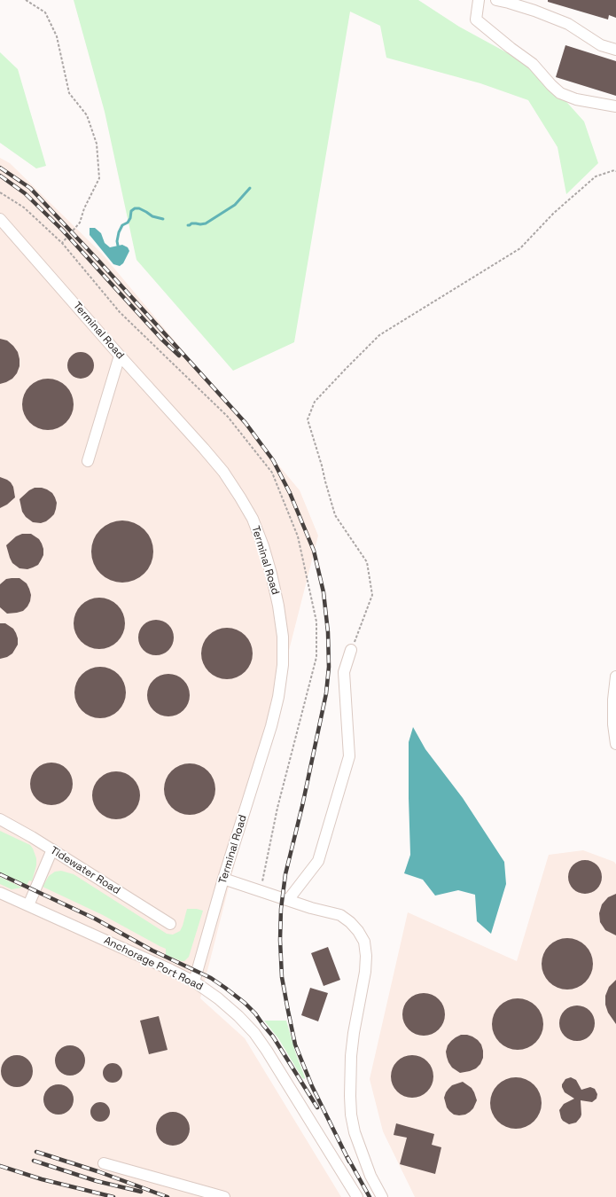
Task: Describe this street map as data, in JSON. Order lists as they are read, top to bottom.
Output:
{
  "streets": {
    "street": ["Terminal Road", "Tidewater Road", "Anchorage Port Road"]
  },
  "crossings": [
    ["Terminal Road", "Anchorage Port Road"]
  ]
}
